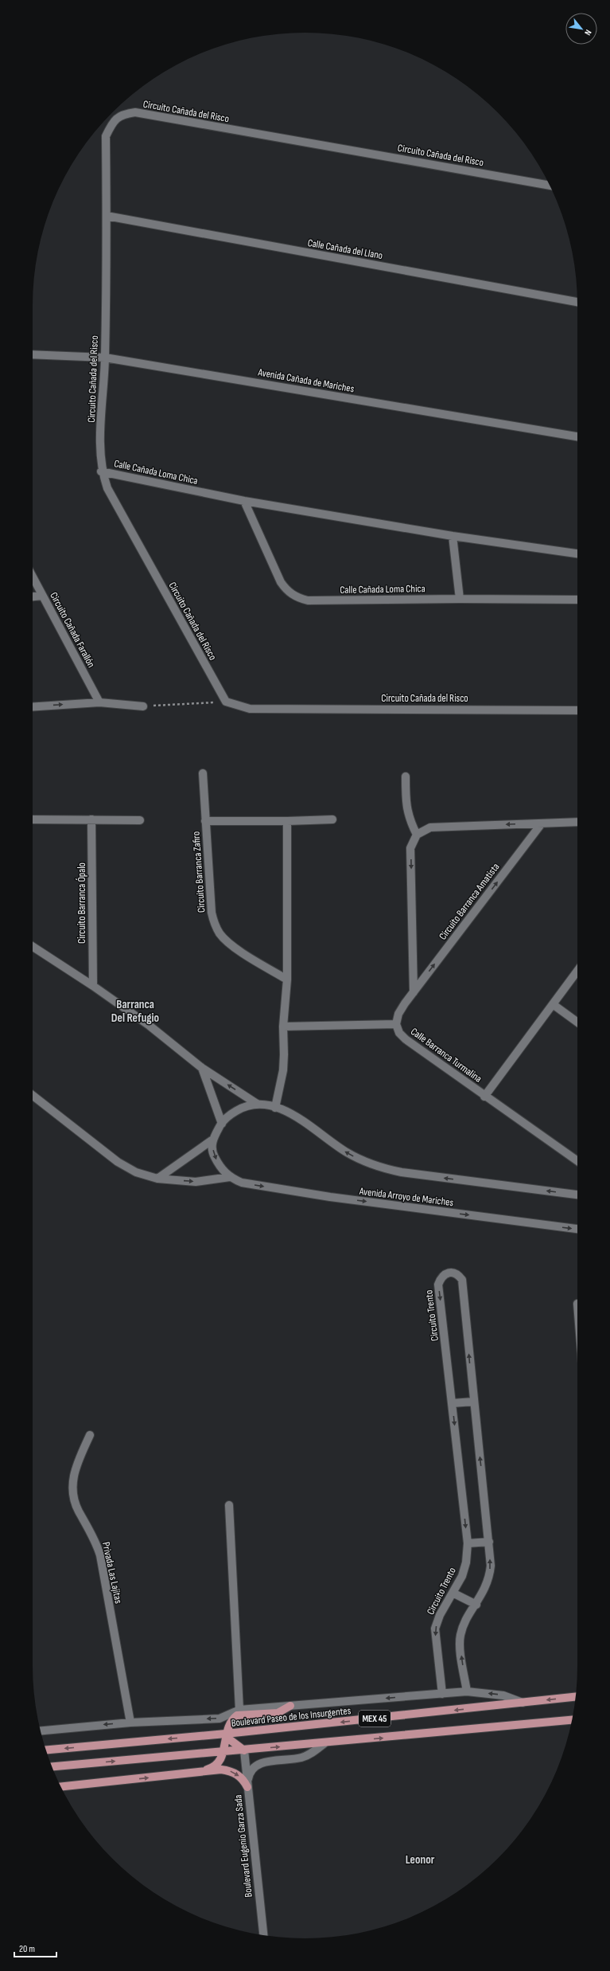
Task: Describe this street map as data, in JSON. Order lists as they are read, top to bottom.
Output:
{
  "streets": {
    "main road": ["Boulevard Paseo de los Insurgentes", "MEX 45"],
    "street": [
      "Circuito Cañada del Risco",
      "Calle Cañada del Llano",
      "Avenida Cañada de Mariches",
      "Calle Cañada Loma Chica",
      "Circuito Cañada Farallón",
      "Circuito Barranca Zafiro",
      "Circuito Barranca Amatista",
      "Circuito Barranca Ópalo",
      "Calle Barranca Turmalina",
      "Avenida Arroyo de Mariches",
      "Circuito Trento",
      "Privada Las Lajitas",
      "Boulevard Eugenio Garza Sada"
    ]
  },
  "crossings": [
    ["Circuito Cañada del Risco", "Calle Cañada del Llano"],
    ["Circuito Cañada del Risco", "Avenida Cañada de Mariches"],
    ["Circuito Cañada del Risco", "Calle Cañada Loma Chica"],
    ["Circuito Barranca Amatista", "Calle Barranca Turmalina"],
    ["MEX 45", "Boulevard Eugenio Garza Sada"]
  ],
  "one_way": ["Circuito Barranca Amatista"],
  "districts": ["Barranca Del Refugio", "Leonor"],
  "scale_bar": "20 m",
  "north": "bottom right"
}
